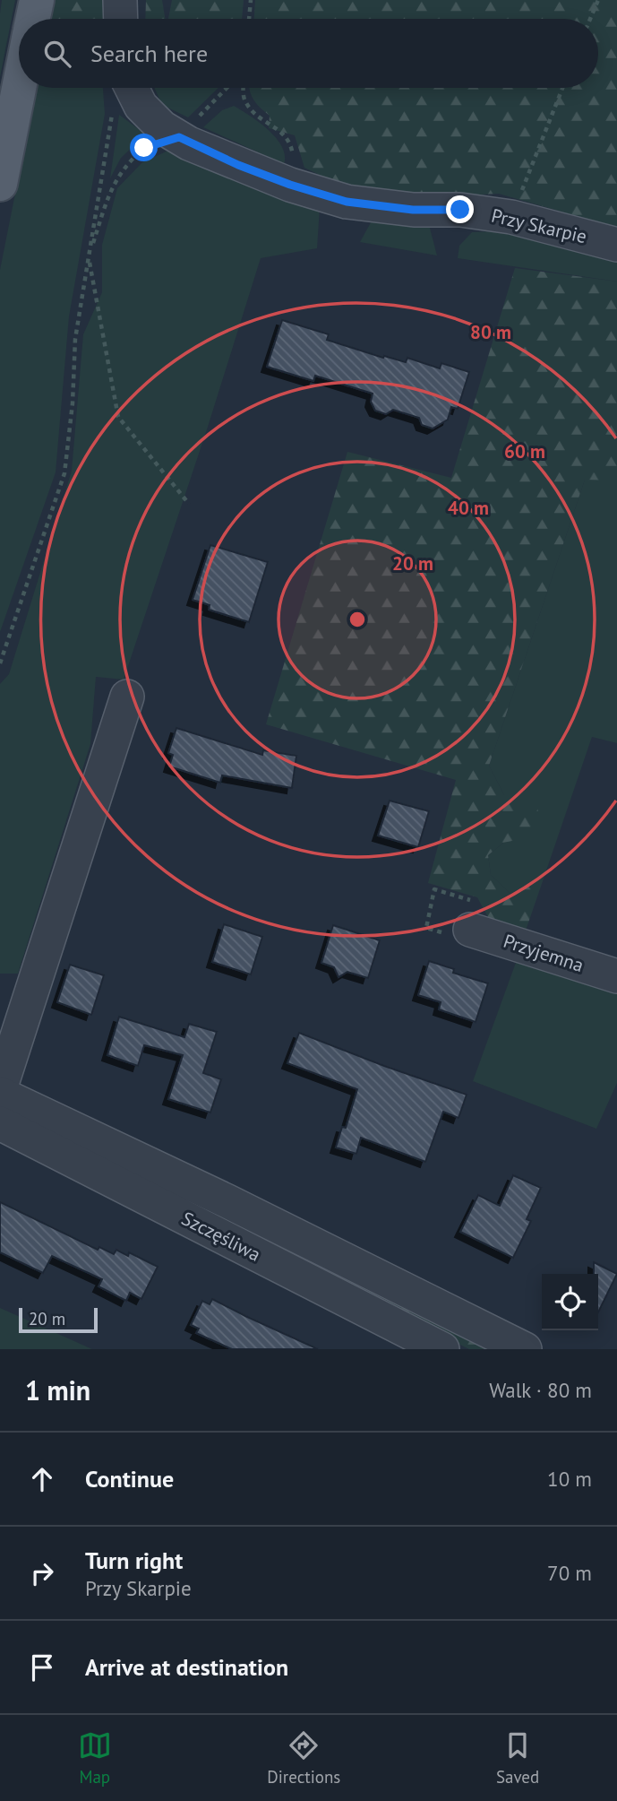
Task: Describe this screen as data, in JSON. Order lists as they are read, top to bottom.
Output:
{
  "streets": {
    "street": ["Przy Skarpie", "Przyjemna", "Szczęśliwa"]
  },
  "scale_bar": "20 m",
  "page": {
    "search": "Search here",
    "scale": "20 m",
    "heading": ["1 min", "Walk · 80 m"],
    "list": [
      ["Continue", "10 m"],
      ["Turn right", "Przy Skarpie", "70 m"],
      "Arrive at destination"
    ],
    "nav": ["Map", "Directions", "Saved"]
  },
  "rings": [
    "80 m",
    "60 m",
    "40 m",
    "20 m"
  ]
}
